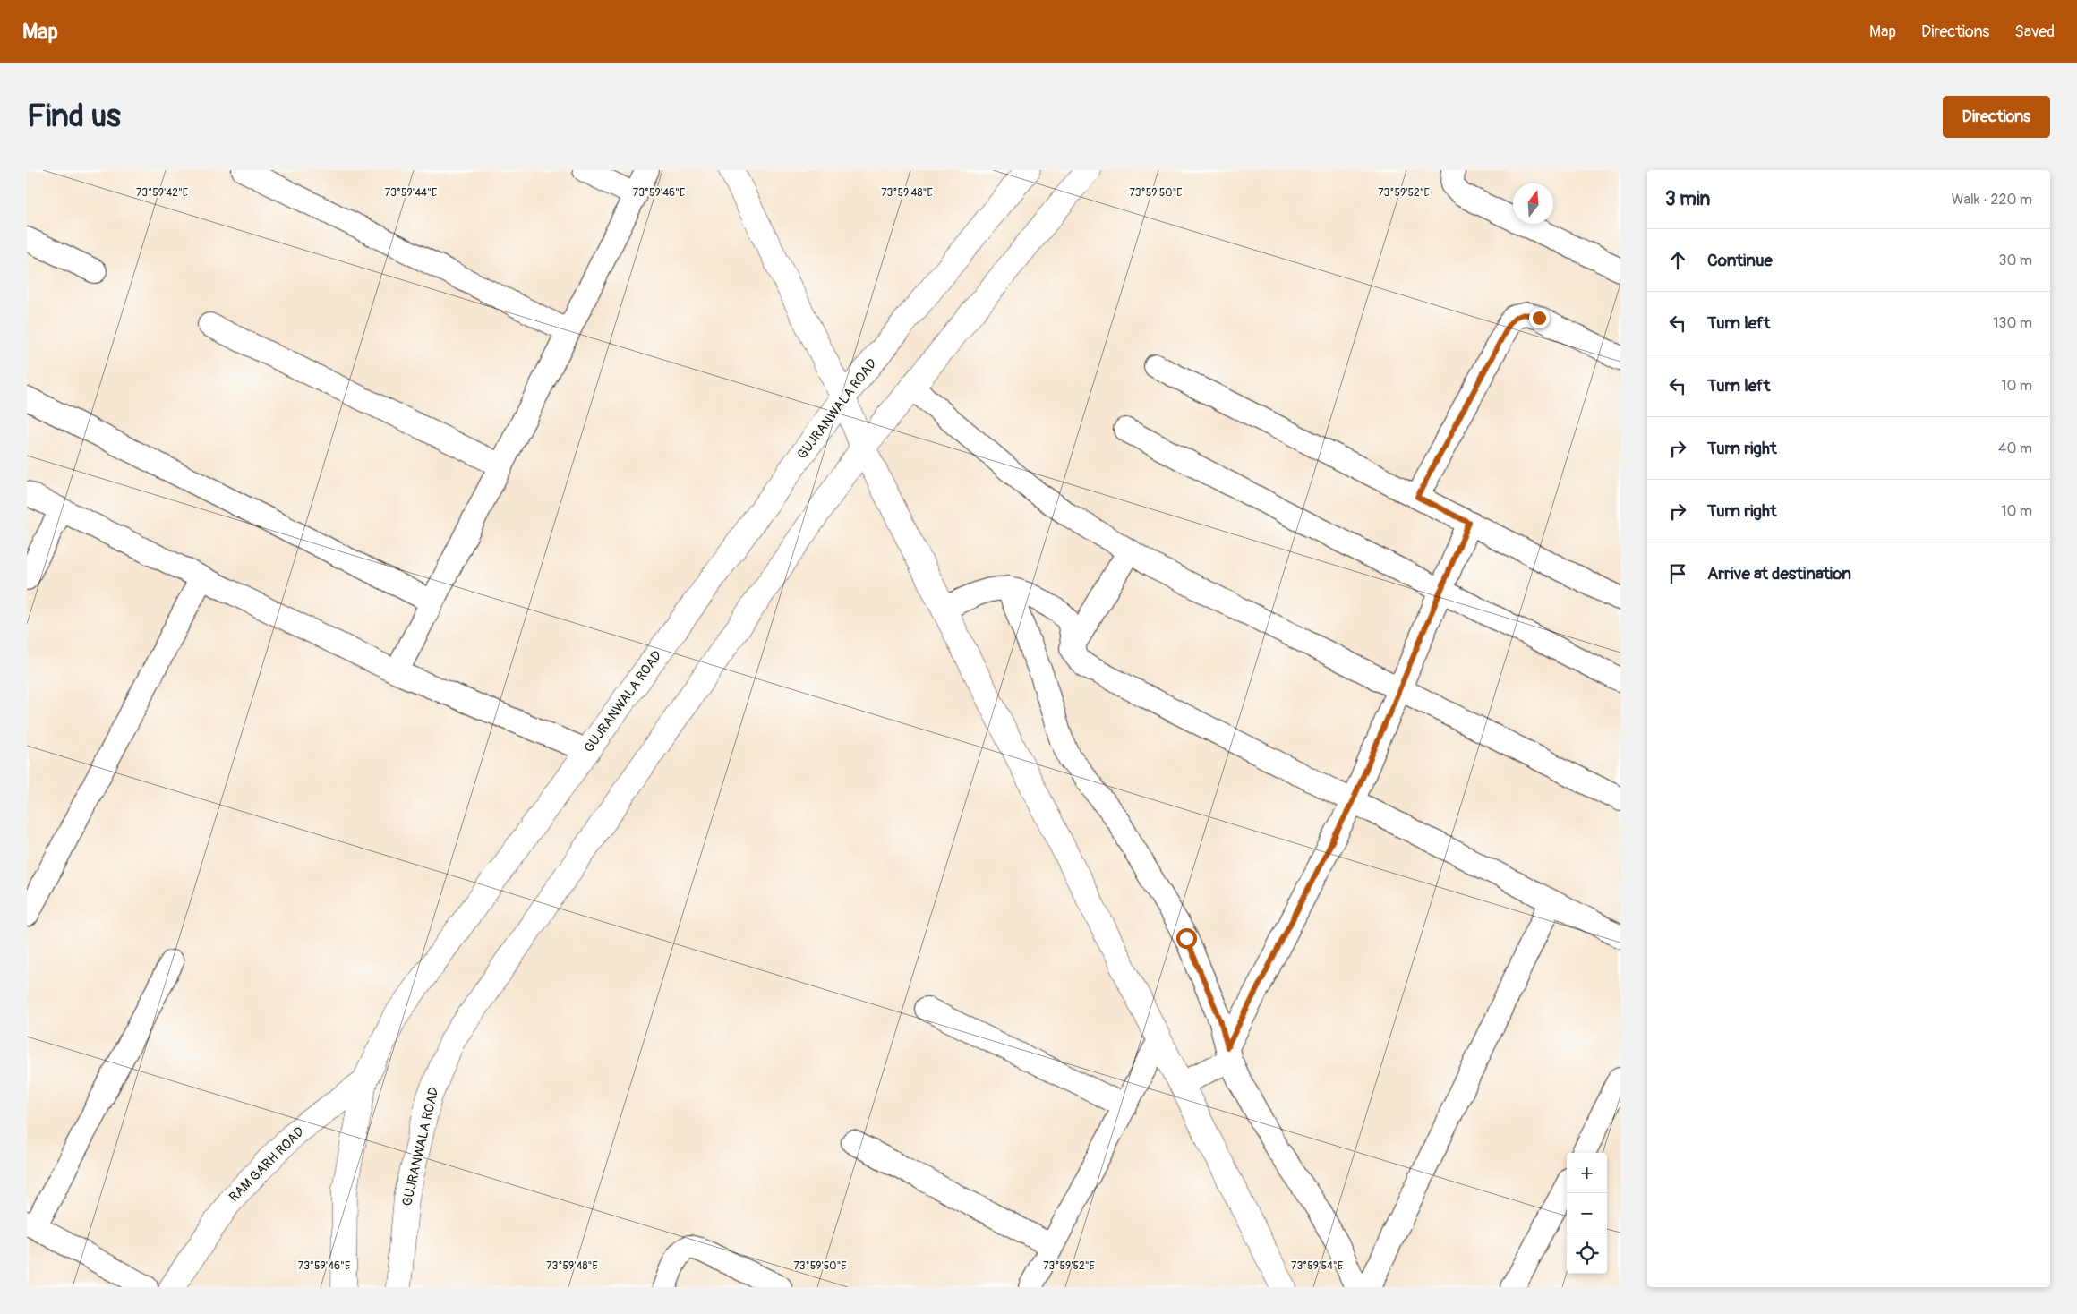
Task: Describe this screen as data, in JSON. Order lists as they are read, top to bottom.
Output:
{
  "streets": {
    "main road": ["GUJRANWALA ROAD", "RAM GARH ROAD"]
  },
  "crossings": [
    ["GUJRANWALA ROAD", "RAM GARH ROAD"]
  ],
  "north": "top",
  "page": {
    "header": "Map",
    "nav": ["Map", "Directions", "Saved"],
    "buttons": "Directions",
    "title": "Find us",
    "heading": ["3 min", "Walk · 220 m"],
    "list": [
      ["Continue", "30 m"],
      ["Turn left", "130 m"],
      ["Turn left", "10 m"],
      ["Turn right", "40 m"],
      ["Turn right", "10 m"],
      "Arrive at destination"
    ],
    "map_buttons": ["+", "−"]
  },
  "coordinates": [
    "73°59'42\"E",
    "73°59'44\"E",
    "73°59'46\"E",
    "73°59'48\"E",
    "73°59'50\"E",
    "73°59'52\"E",
    "73°59'54\"E"
  ]
}
